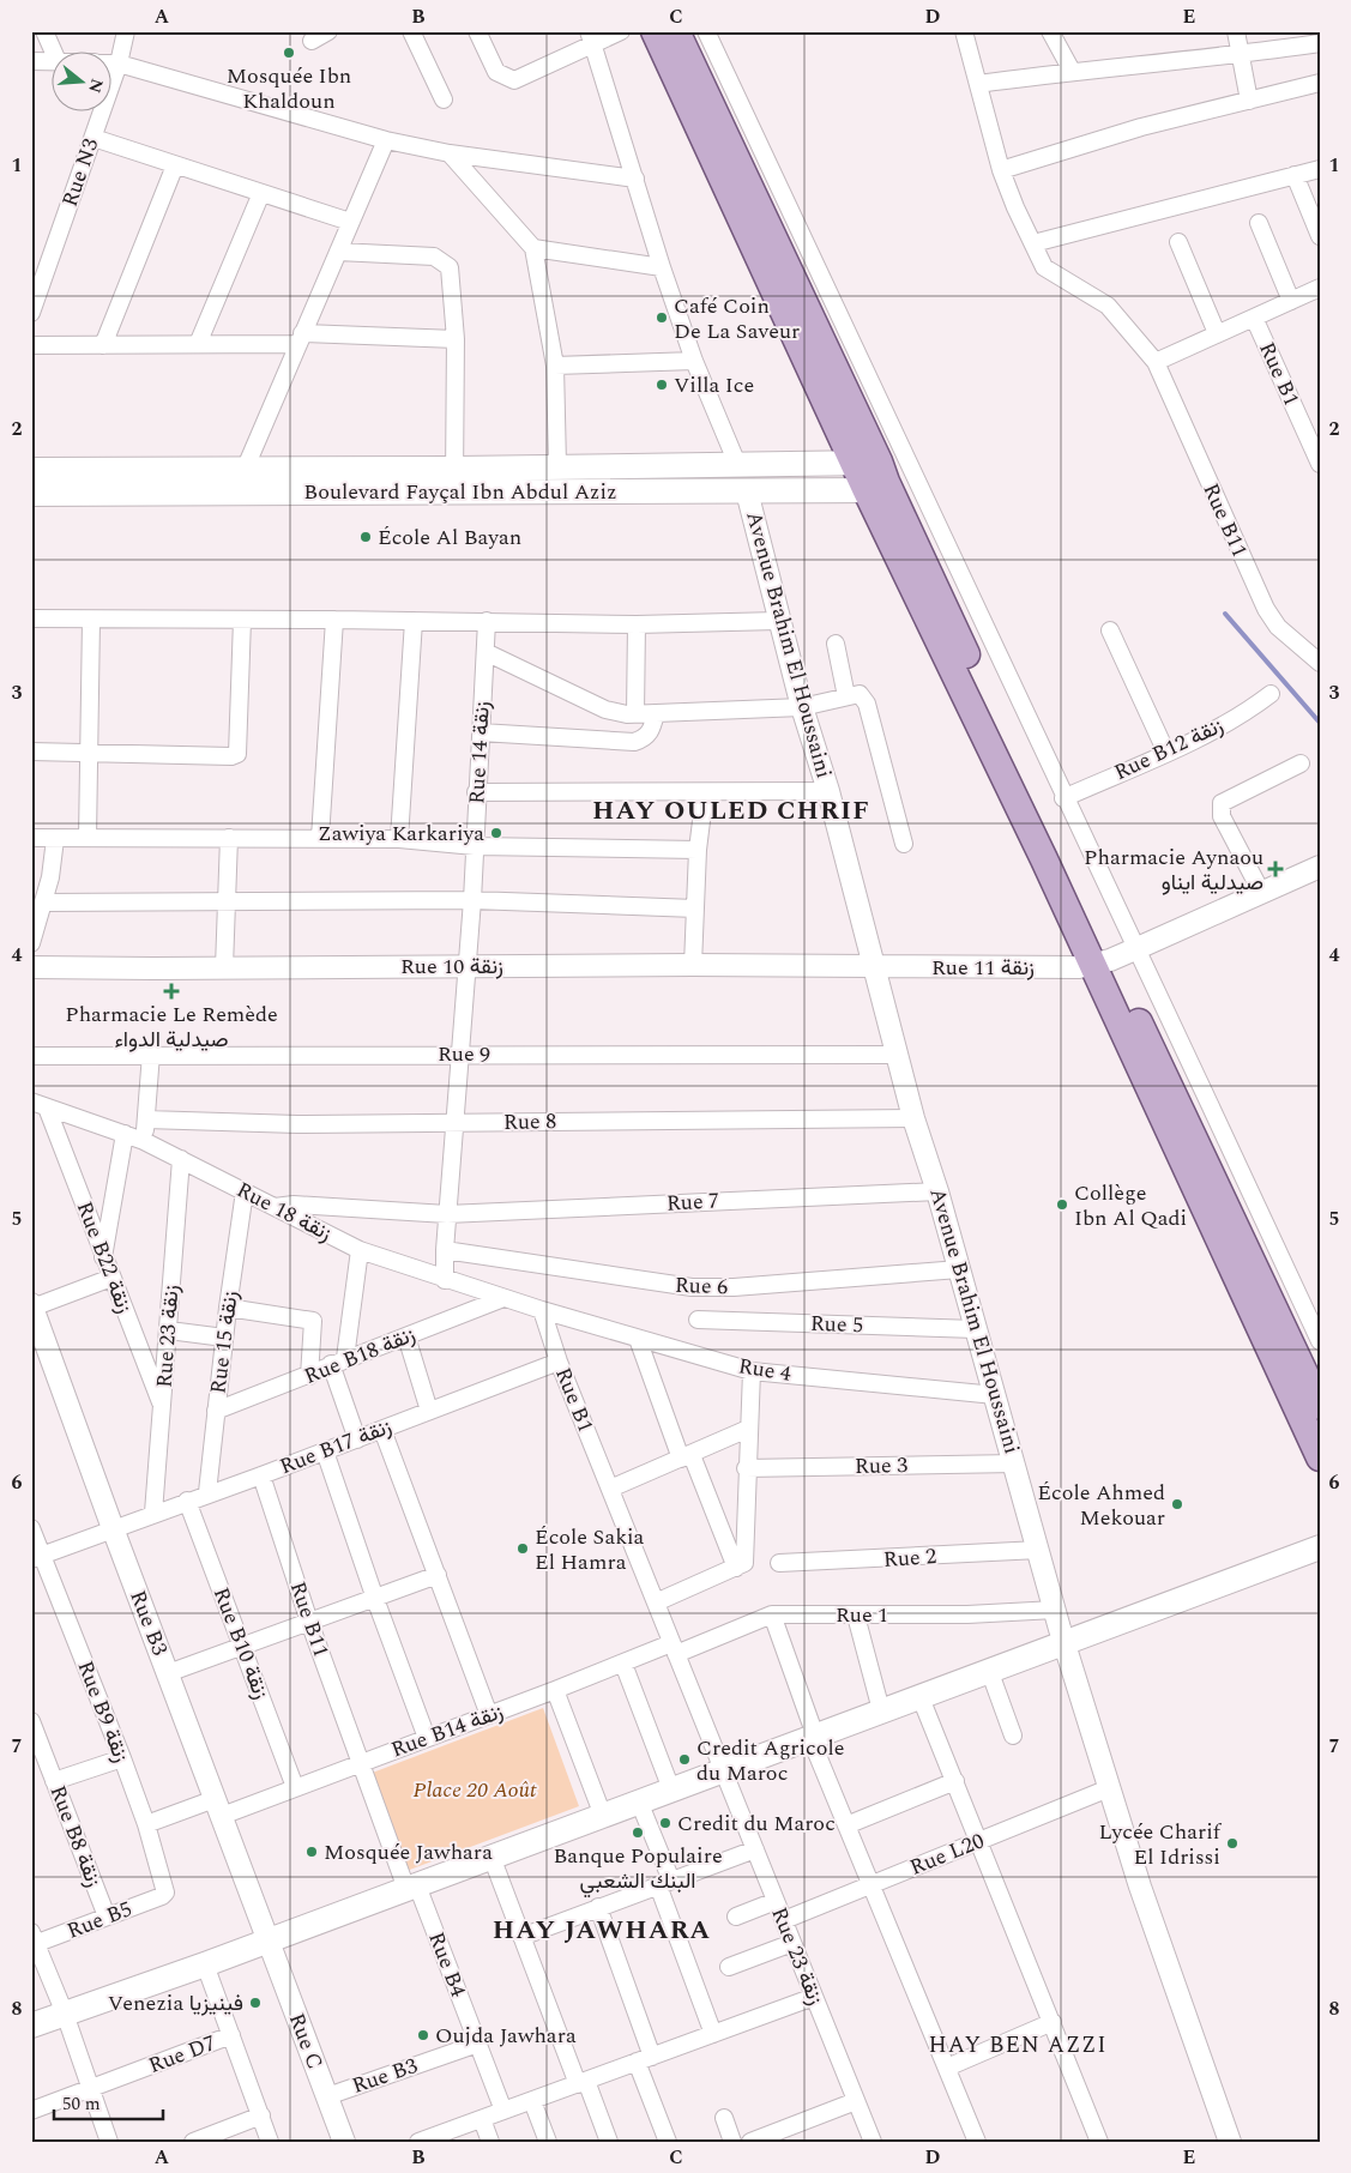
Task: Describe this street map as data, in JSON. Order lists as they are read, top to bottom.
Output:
{
  "streets": {
    "main road": ["Boulevard Fayçal Ibn Abdul Aziz"],
    "street": [
      "Rue N3",
      "Rue B1",
      "Rue B11",
      "Avenue Brahim El Houssaini",
      "Rue B12 زنقة",
      "Rue 14 زنقة",
      "Rue 10 زنقة",
      "Rue 11 زنقة",
      "Rue 9",
      "Rue 8",
      "Rue 7",
      "Rue 18 زنقة",
      "Rue B22 زنقة",
      "Rue 6",
      "Rue 5",
      "Rue 23 زنقة",
      "Rue 15 زنقة",
      "Rue B18 زنقة",
      "Rue 4",
      "Rue B17 زنقة",
      "Rue 3",
      "Rue 2",
      "Rue 1",
      "Rue B3",
      "Rue B10 زنقة",
      "Rue B9 زنقة",
      "Rue B14 زنقة",
      "Rue B8 زنقة",
      "Rue L20",
      "Rue B5",
      "Rue B4",
      "Rue C",
      "Rue D7"
    ]
  },
  "crossings": [
    ["Rue B1", "Rue 18 زنقة"],
    ["Rue B1", "Rue 23 زنقة"],
    ["Rue B1", "Rue 4"],
    ["Rue B1", "Rue B17 زنقة"],
    ["Rue B1", "Rue 1"],
    ["Rue B1", "Rue B14 زنقة"],
    ["Boulevard Fayçal Ibn Abdul Aziz", "Avenue Brahim El Houssaini"],
    ["Rue B11", "Rue B17 زنقة"],
    ["Rue B11", "Rue B14 زنقة"],
    ["Rue B11", "Rue B4"],
    ["Avenue Brahim El Houssaini", "Rue 10 زنقة"],
    ["Avenue Brahim El Houssaini", "Rue 11 زنقة"],
    ["Avenue Brahim El Houssaini", "Rue 9"],
    ["Avenue Brahim El Houssaini", "Rue 8"],
    ["Avenue Brahim El Houssaini", "Rue 7"],
    ["Avenue Brahim El Houssaini", "Rue 6"],
    ["Avenue Brahim El Houssaini", "Rue 5"],
    ["Avenue Brahim El Houssaini", "Rue 4"],
    ["Avenue Brahim El Houssaini", "Rue 3"],
    ["Avenue Brahim El Houssaini", "Rue 2"],
    ["Avenue Brahim El Houssaini", "Rue 1"],
    ["Avenue Brahim El Houssaini", "Rue L20"],
    ["Rue 14 زنقة", "Rue 10 زنقة"],
    ["Rue 14 زنقة", "Rue 9"],
    ["Rue 14 زنقة", "Rue 8"],
    ["Rue 14 زنقة", "Rue 7"],
    ["Rue 14 زنقة", "Rue 18 زنقة"],
    ["Rue 14 زنقة", "Rue 6"],
    ["Rue 10 زنقة", "Rue 11 زنقة"],
    ["Rue 7", "Rue 18 زنقة"],
    ["Rue 18 زنقة", "Rue B22 زنقة"],
    ["Rue 18 زنقة", "Rue 23 زنقة"],
    ["Rue 18 زنقة", "Rue 15 زنقة"],
    ["Rue 18 زنقة", "Rue B18 زنقة"],
    ["Rue 18 زنقة", "Rue 4"],
    ["Rue B22 زنقة", "Rue 23 زنقة"],
    ["Rue 23 زنقة", "Rue B17 زنقة"],
    ["Rue 23 زنقة", "Rue L20"],
    ["Rue 15 زنقة", "Rue B18 زنقة"],
    ["Rue 15 زنقة", "Rue B17 زنقة"],
    ["Rue B17 زنقة", "Rue B3"],
    ["Rue B17 زنقة", "Rue B10 زنقة"],
    ["Rue B17 زنقة", "Rue B9 زنقة"],
    ["Rue 1", "Rue B14 زنقة"],
    ["Rue B3", "Rue B14 زنقة"],
    ["Rue B3", "Rue B4"],
    ["Rue B3", "Rue C"],
    ["Rue B10 زنقة", "Rue B14 زنقة"],
    ["Rue B9 زنقة", "Rue B14 زنقة"],
    ["Rue B9 زنقة", "Rue B5"],
    ["Rue B8 زنقة", "Rue B5"],
    ["Rue B5", "Rue D7"]
  ],
  "districts": ["HAY OULED CHRIF", "HAY JAWHARA", "HAY BEN AZZI"],
  "parks": ["Place 20 Août"],
  "places": {
    "other": [
      "Mosquée Ibn Khaldoun",
      "Café Coin De La Saveur",
      "Villa Ice",
      "École Al Bayan",
      "Zawiya Karkariya",
      "Collège Ibn Al Qadi",
      "École Ahmed Mekouar",
      "École Sakia El Hamra",
      "Credit Agricole du Maroc",
      "Credit du Maroc",
      "Banque Populaire البنك الشعبي",
      "Lycée Charif El Idrissi",
      "Mosquée Jawhara",
      "Venezia فينيزيا",
      "Oujda Jawhara"
    ],
    "health": ["Pharmacie Aynaou صيدلية ايناو", "Pharmacie Le Remède صيدلية الدواء"]
  },
  "scale_bar": "50 m",
  "north": "right",
  "grid": {
    "columns": [
      "A",
      "B",
      "C",
      "D",
      "E"
    ],
    "rows": [
      "1",
      "2",
      "3",
      "4",
      "5",
      "6",
      "7",
      "8"
    ]
  }
}
